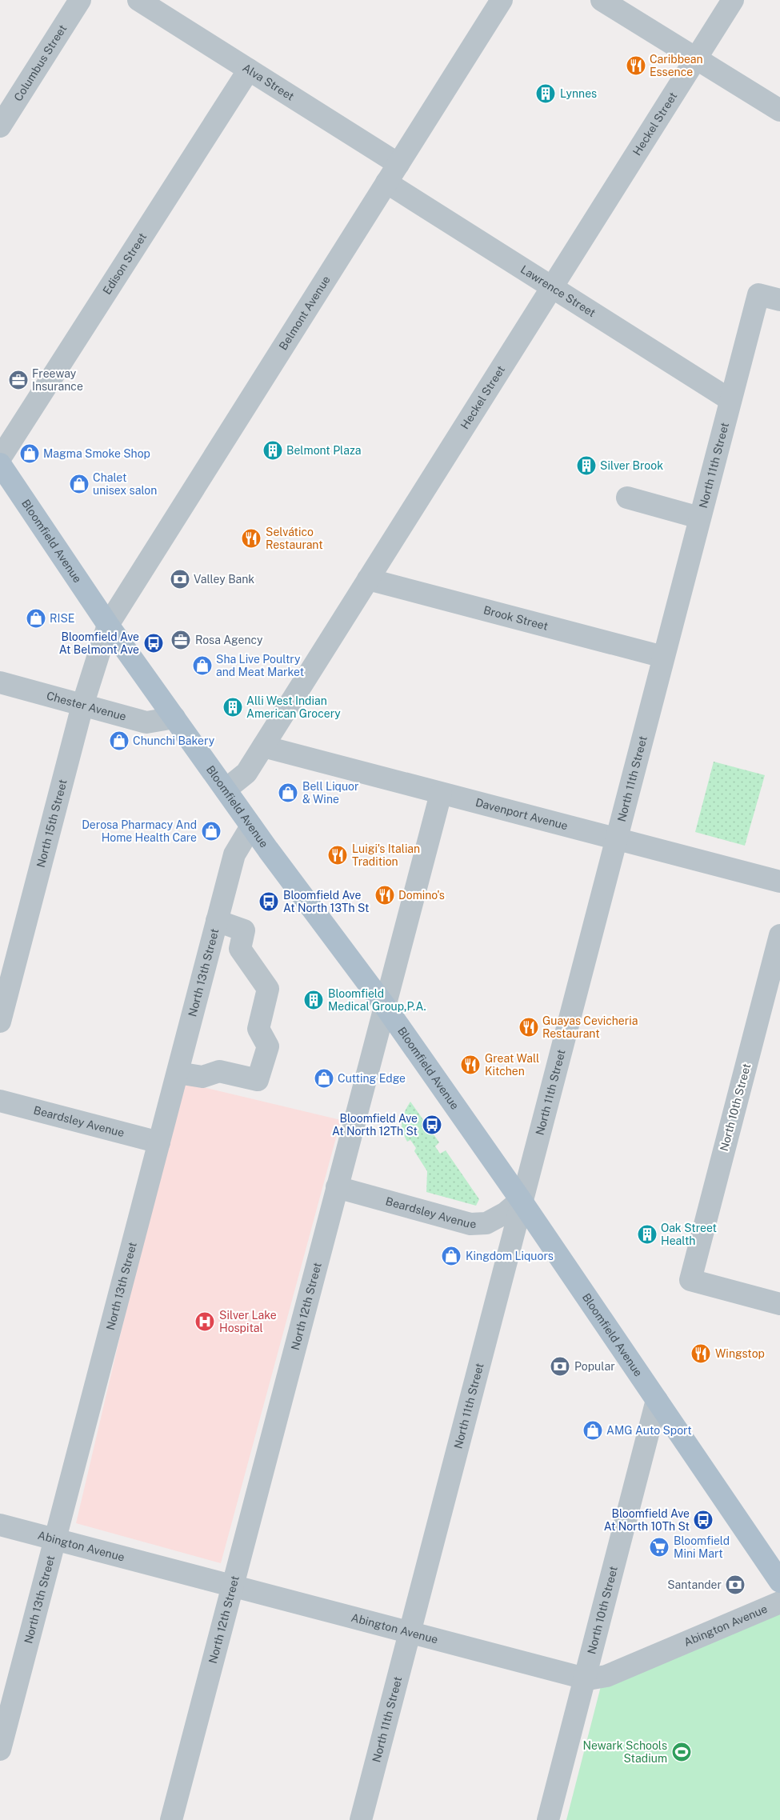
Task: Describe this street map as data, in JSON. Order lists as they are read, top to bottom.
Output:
{
  "streets": {
    "main road": ["Bloomfield Avenue"],
    "street": [
      "Columbus Street",
      "Alva Street",
      "Heckel Street",
      "Edison Street",
      "Lawrence Street",
      "Belmont Avenue",
      "North 11th Street",
      "Brook Street",
      "Chester Avenue",
      "Davenport Avenue",
      "North 15th Street",
      "North 13th Street",
      "North 10th Street",
      "Beardsley Avenue",
      "North 12th Street",
      "Abington Avenue"
    ]
  },
  "crossings": [
    ["Alva Street", "Edison Street"],
    ["Alva Street", "Belmont Avenue"],
    ["Heckel Street", "Lawrence Street"],
    ["Heckel Street", "Bloomfield Avenue"],
    ["Heckel Street", "Brook Street"],
    ["Heckel Street", "Davenport Avenue"],
    ["Lawrence Street", "Belmont Avenue"],
    ["Lawrence Street", "North 11th Street"],
    ["Belmont Avenue", "Bloomfield Avenue"],
    ["Belmont Avenue", "North 15th Street"],
    ["North 11th Street", "Bloomfield Avenue"],
    ["North 11th Street", "Brook Street"],
    ["North 11th Street", "Davenport Avenue"],
    ["North 11th Street", "Beardsley Avenue"],
    ["North 11th Street", "Abington Avenue"],
    ["Bloomfield Avenue", "Chester Avenue"],
    ["Bloomfield Avenue", "North 15th Street"],
    ["Bloomfield Avenue", "North 13th Street"],
    ["Bloomfield Avenue", "North 10th Street"],
    ["Bloomfield Avenue", "Beardsley Avenue"],
    ["Bloomfield Avenue", "North 12th Street"],
    ["Chester Avenue", "North 15th Street"],
    ["Davenport Avenue", "North 12th Street"],
    ["North 13th Street", "Beardsley Avenue"],
    ["North 13th Street", "Abington Avenue"],
    ["North 10th Street", "Abington Avenue"],
    ["Beardsley Avenue", "North 12th Street"],
    ["North 12th Street", "Abington Avenue"]
  ],
  "places": {
    "restaurant": [
      "Caribbean Essence",
      "Selvático Restaurant",
      "Luigi's Italian Tradition",
      "Domino's",
      "Guayas Cevicheria Restaurant",
      "Great Wall Kitchen",
      "Wingstop"
    ],
    "building": [
      "Lynnes",
      "Belmont Plaza",
      "Silver Brook",
      "Alli West Indian American Grocery",
      "Bloomfield Medical Group,P.A.",
      "Oak Street Health"
    ],
    "office": ["Freeway Insurance", "Rosa Agency"],
    "shop": [
      "Magma Smoke Shop",
      "Chalet unisex salon",
      "RISE",
      "Sha Live Poultry and Meat Market",
      "Chunchi Bakery",
      "Bell Liquor & Wine",
      "Derosa Pharmacy And Home Health Care",
      "Cutting Edge",
      "Kingdom Liquors",
      "AMG Auto Sport"
    ],
    "bank": ["Valley Bank", "Popular", "Santander"],
    "bus stop": [
      "Bloomfield Ave At Belmont Ave",
      "Bloomfield Ave At North 13Th St",
      "Bloomfield Ave At North 12Th St",
      "Bloomfield Ave At North 10Th St"
    ],
    "hospital": ["Silver Lake Hospital"],
    "supermarket": ["Bloomfield Mini Mart"],
    "sports": ["Newark Schools Stadium"]
  }
}
